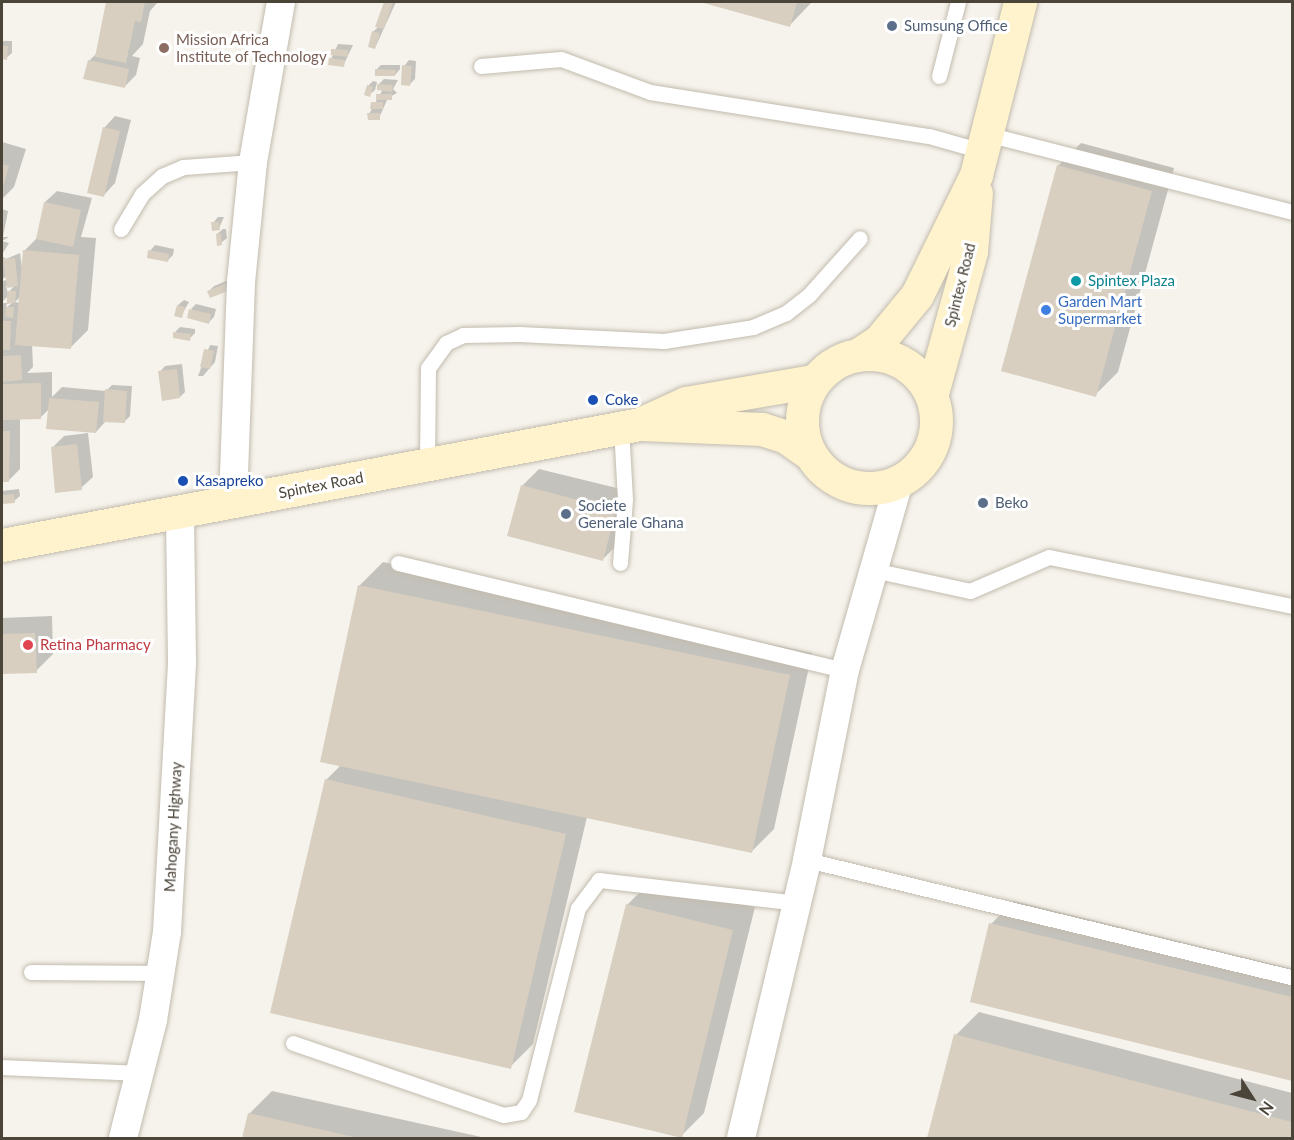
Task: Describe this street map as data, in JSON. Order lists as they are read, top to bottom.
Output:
{
  "streets": {
    "main road": ["Spintex Road"],
    "street": ["Mahogany Highway"]
  },
  "crossings": [
    ["Spintex Road", "Mahogany Highway"]
  ],
  "places": [
    "Sumsung Office",
    "Mission Africa Institute of Technology",
    "Spintex Plaza",
    "Garden Mart Supermarket",
    "Coke",
    "Kasapreko",
    "Beko",
    "Societe Generale Ghana",
    "Retina Pharmacy"
  ],
  "north": "bottom right"
}
